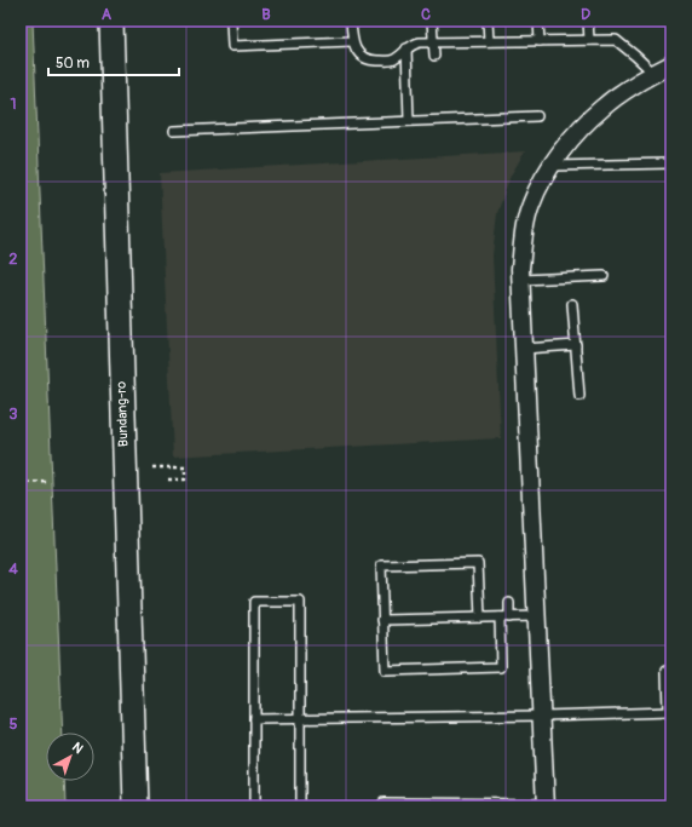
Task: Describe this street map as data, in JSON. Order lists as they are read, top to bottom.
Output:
{
  "streets": {
    "main road": ["Bundang-ro"]
  },
  "scale_bar": "50 m",
  "north": "top right",
  "grid": {
    "columns": [
      "A",
      "B",
      "C",
      "D"
    ],
    "rows": [
      "1",
      "2",
      "3",
      "4",
      "5"
    ]
  }
}
